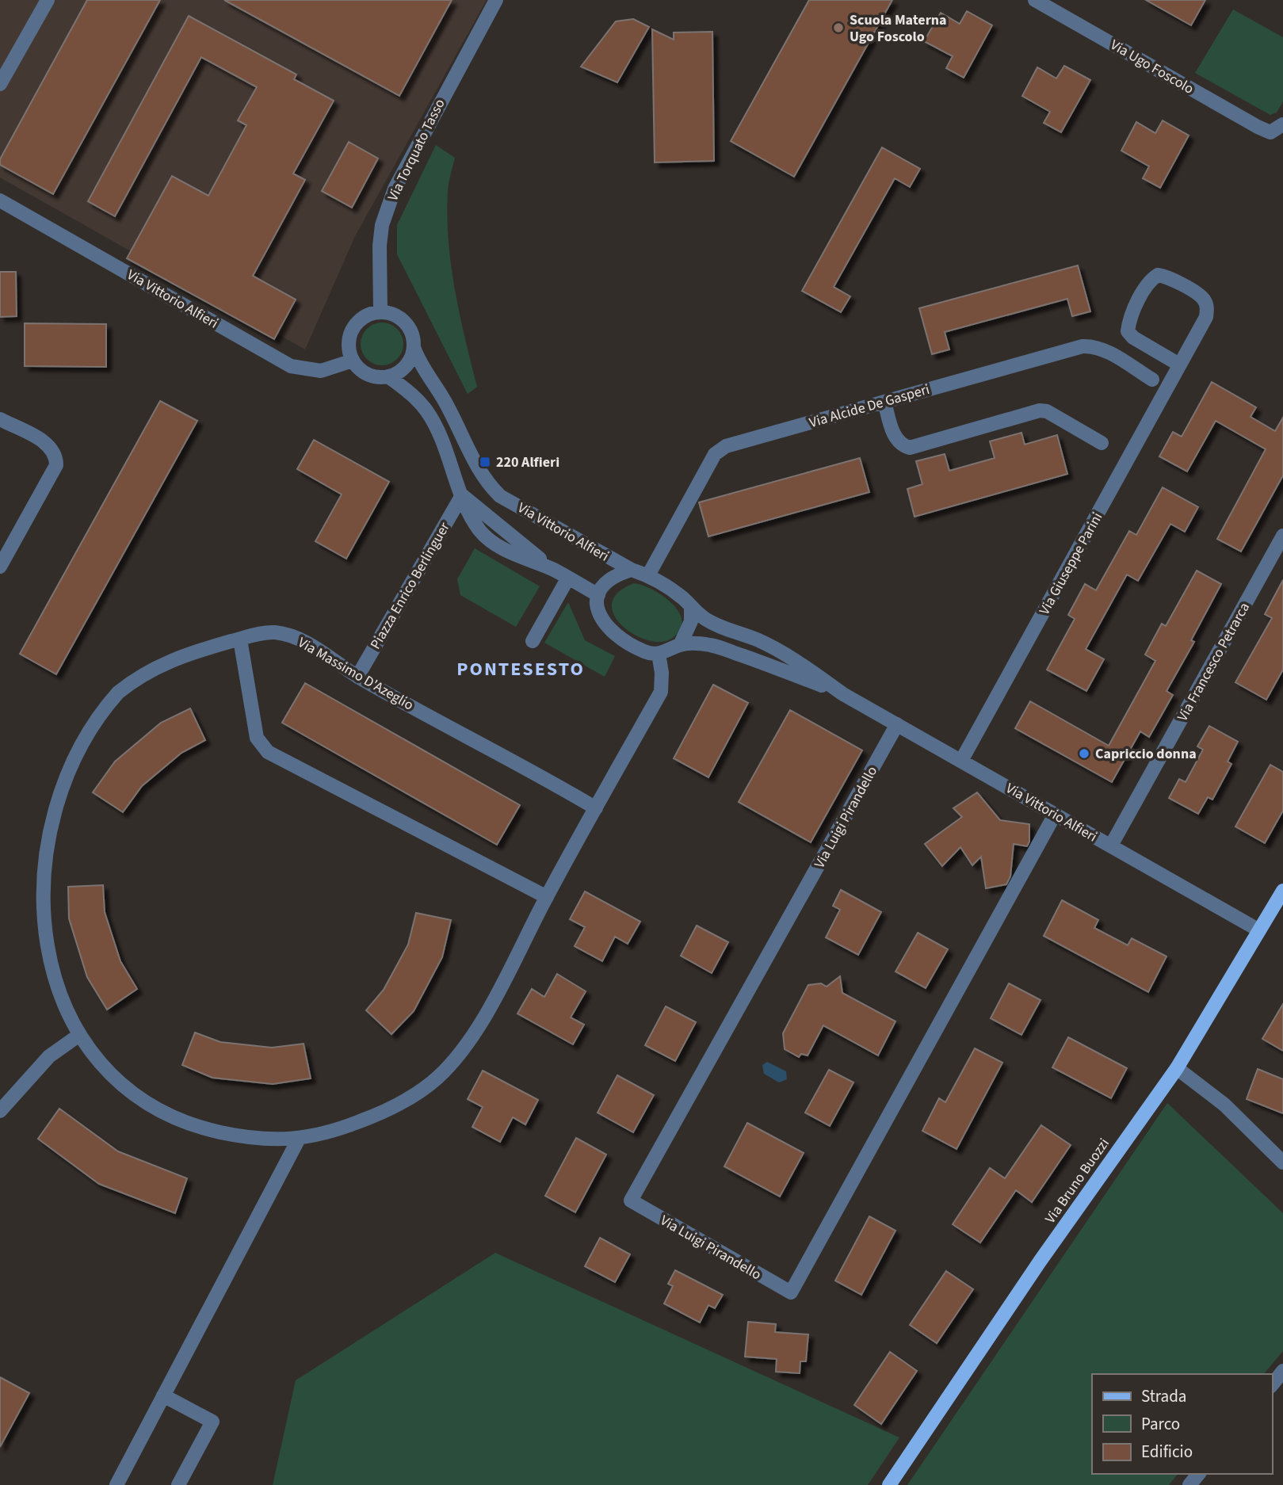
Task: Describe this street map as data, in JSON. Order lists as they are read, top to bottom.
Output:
{
  "streets": {
    "main road": ["Via Bruno Buozzi"],
    "street": [
      "Via Ugo Foscolo",
      "Via Torquato Tasso",
      "Via Vittorio Alfieri",
      "Via Alcide De Gasperi",
      "Via Giuseppe Parini",
      "Piazza Enrico Berlinguer",
      "Via Francesco Petrarca",
      "Via Massimo D'Azeglio",
      "Via Luigi Pirandello"
    ]
  },
  "crossings": [
    ["Via Torquato Tasso", "Via Vittorio Alfieri"],
    ["Via Vittorio Alfieri", "Via Alcide De Gasperi"],
    ["Via Vittorio Alfieri", "Via Giuseppe Parini"],
    ["Via Vittorio Alfieri", "Via Francesco Petrarca"],
    ["Via Vittorio Alfieri", "Via Luigi Pirandello"],
    ["Via Vittorio Alfieri", "Via Bruno Buozzi"],
    ["Piazza Enrico Berlinguer", "Via Massimo D'Azeglio"]
  ],
  "districts": ["PONTESESTO"],
  "places": {
    "other": ["Scuola Materna Ugo Foscolo", "Capriccio donna"],
    "transit": ["220 Alfieri"]
  },
  "legend": ["Strada", "Parco", "Edificio"]
}
